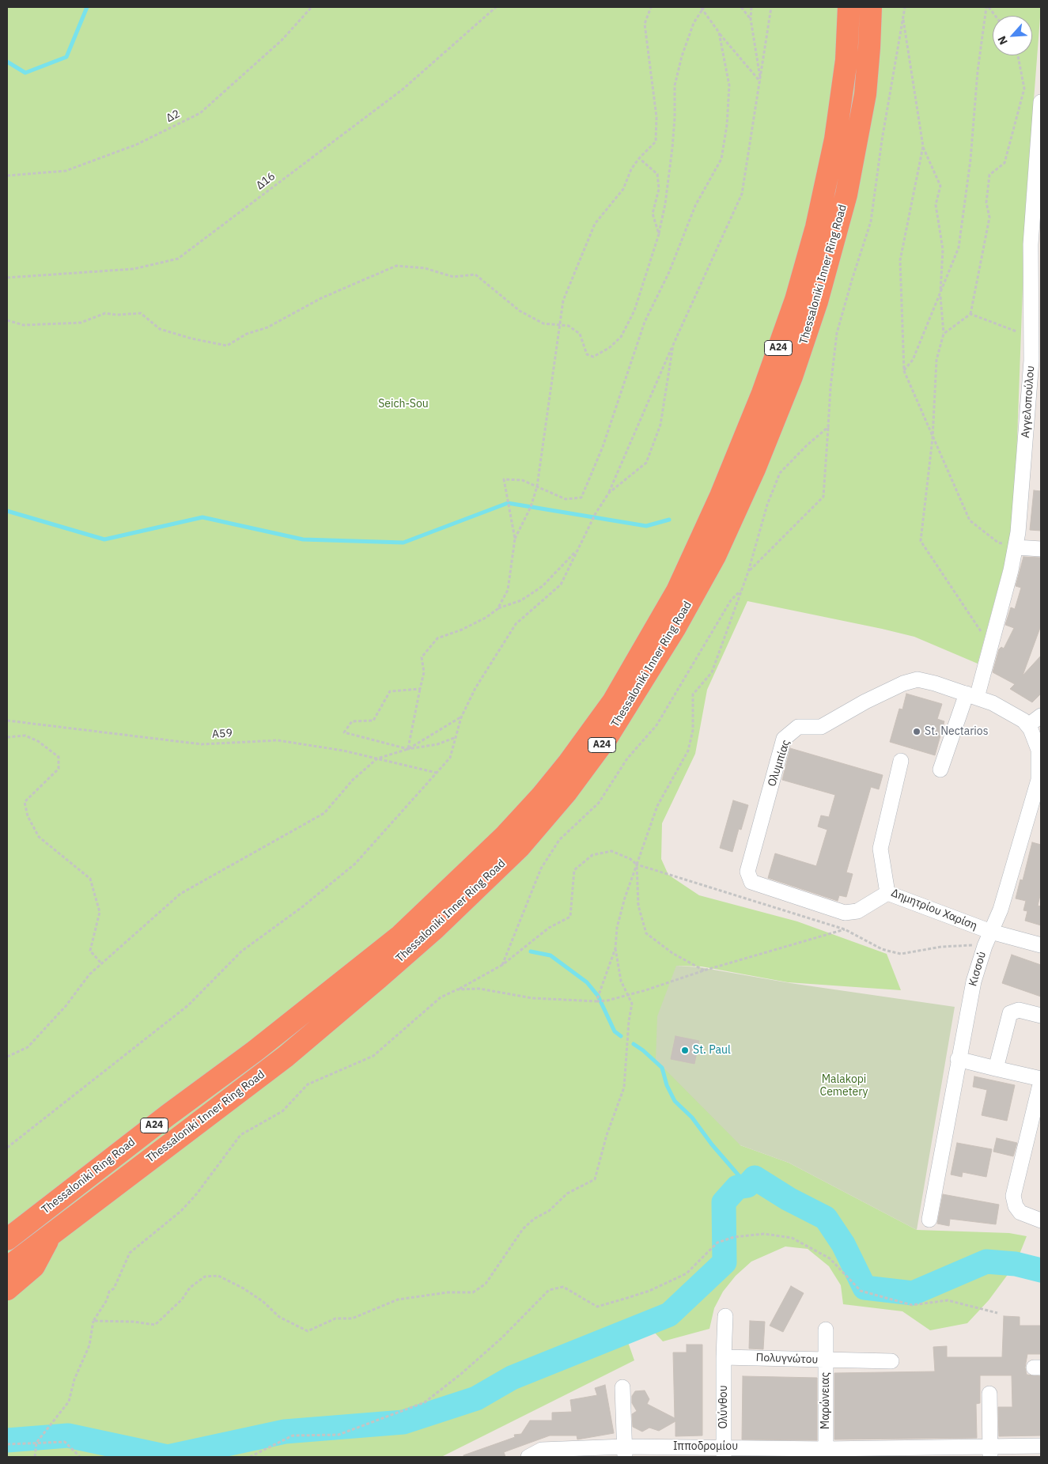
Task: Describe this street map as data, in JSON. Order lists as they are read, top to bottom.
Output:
{
  "streets": {
    "highway": ["Thessaloniki Inner Ring Road", "Α24"],
    "street": [
      "Αγγελοπούλου",
      "Ολυμπίας",
      "Δημητρίου Χαρίση",
      "Κισσού",
      "Πολυγνώτου",
      "Μαρώνειας",
      "Ολύνθου",
      "Ιπποδρομίου"
    ],
    "path": ["Δ2", "Δ16", "Α59"]
  },
  "crossings": [
    ["Αγγελοπούλου", "Ολυμπίας"],
    ["Ολυμπίας", "Δημητρίου Χαρίση"],
    ["Ολυμπίας", "Κισσού"],
    ["Δημητρίου Χαρίση", "Κισσού"],
    ["Πολυγνώτου", "Μαρώνειας"],
    ["Πολυγνώτου", "Ολύνθου"],
    ["Μαρώνειας", "Ιπποδρομίου"],
    ["Ολύνθου", "Ιπποδρομίου"]
  ],
  "parks": ["Seich-Sou", "Malakopi Cemetery"],
  "places": ["St. Nectarios", "St. Paul"],
  "north": "bottom left"
}
